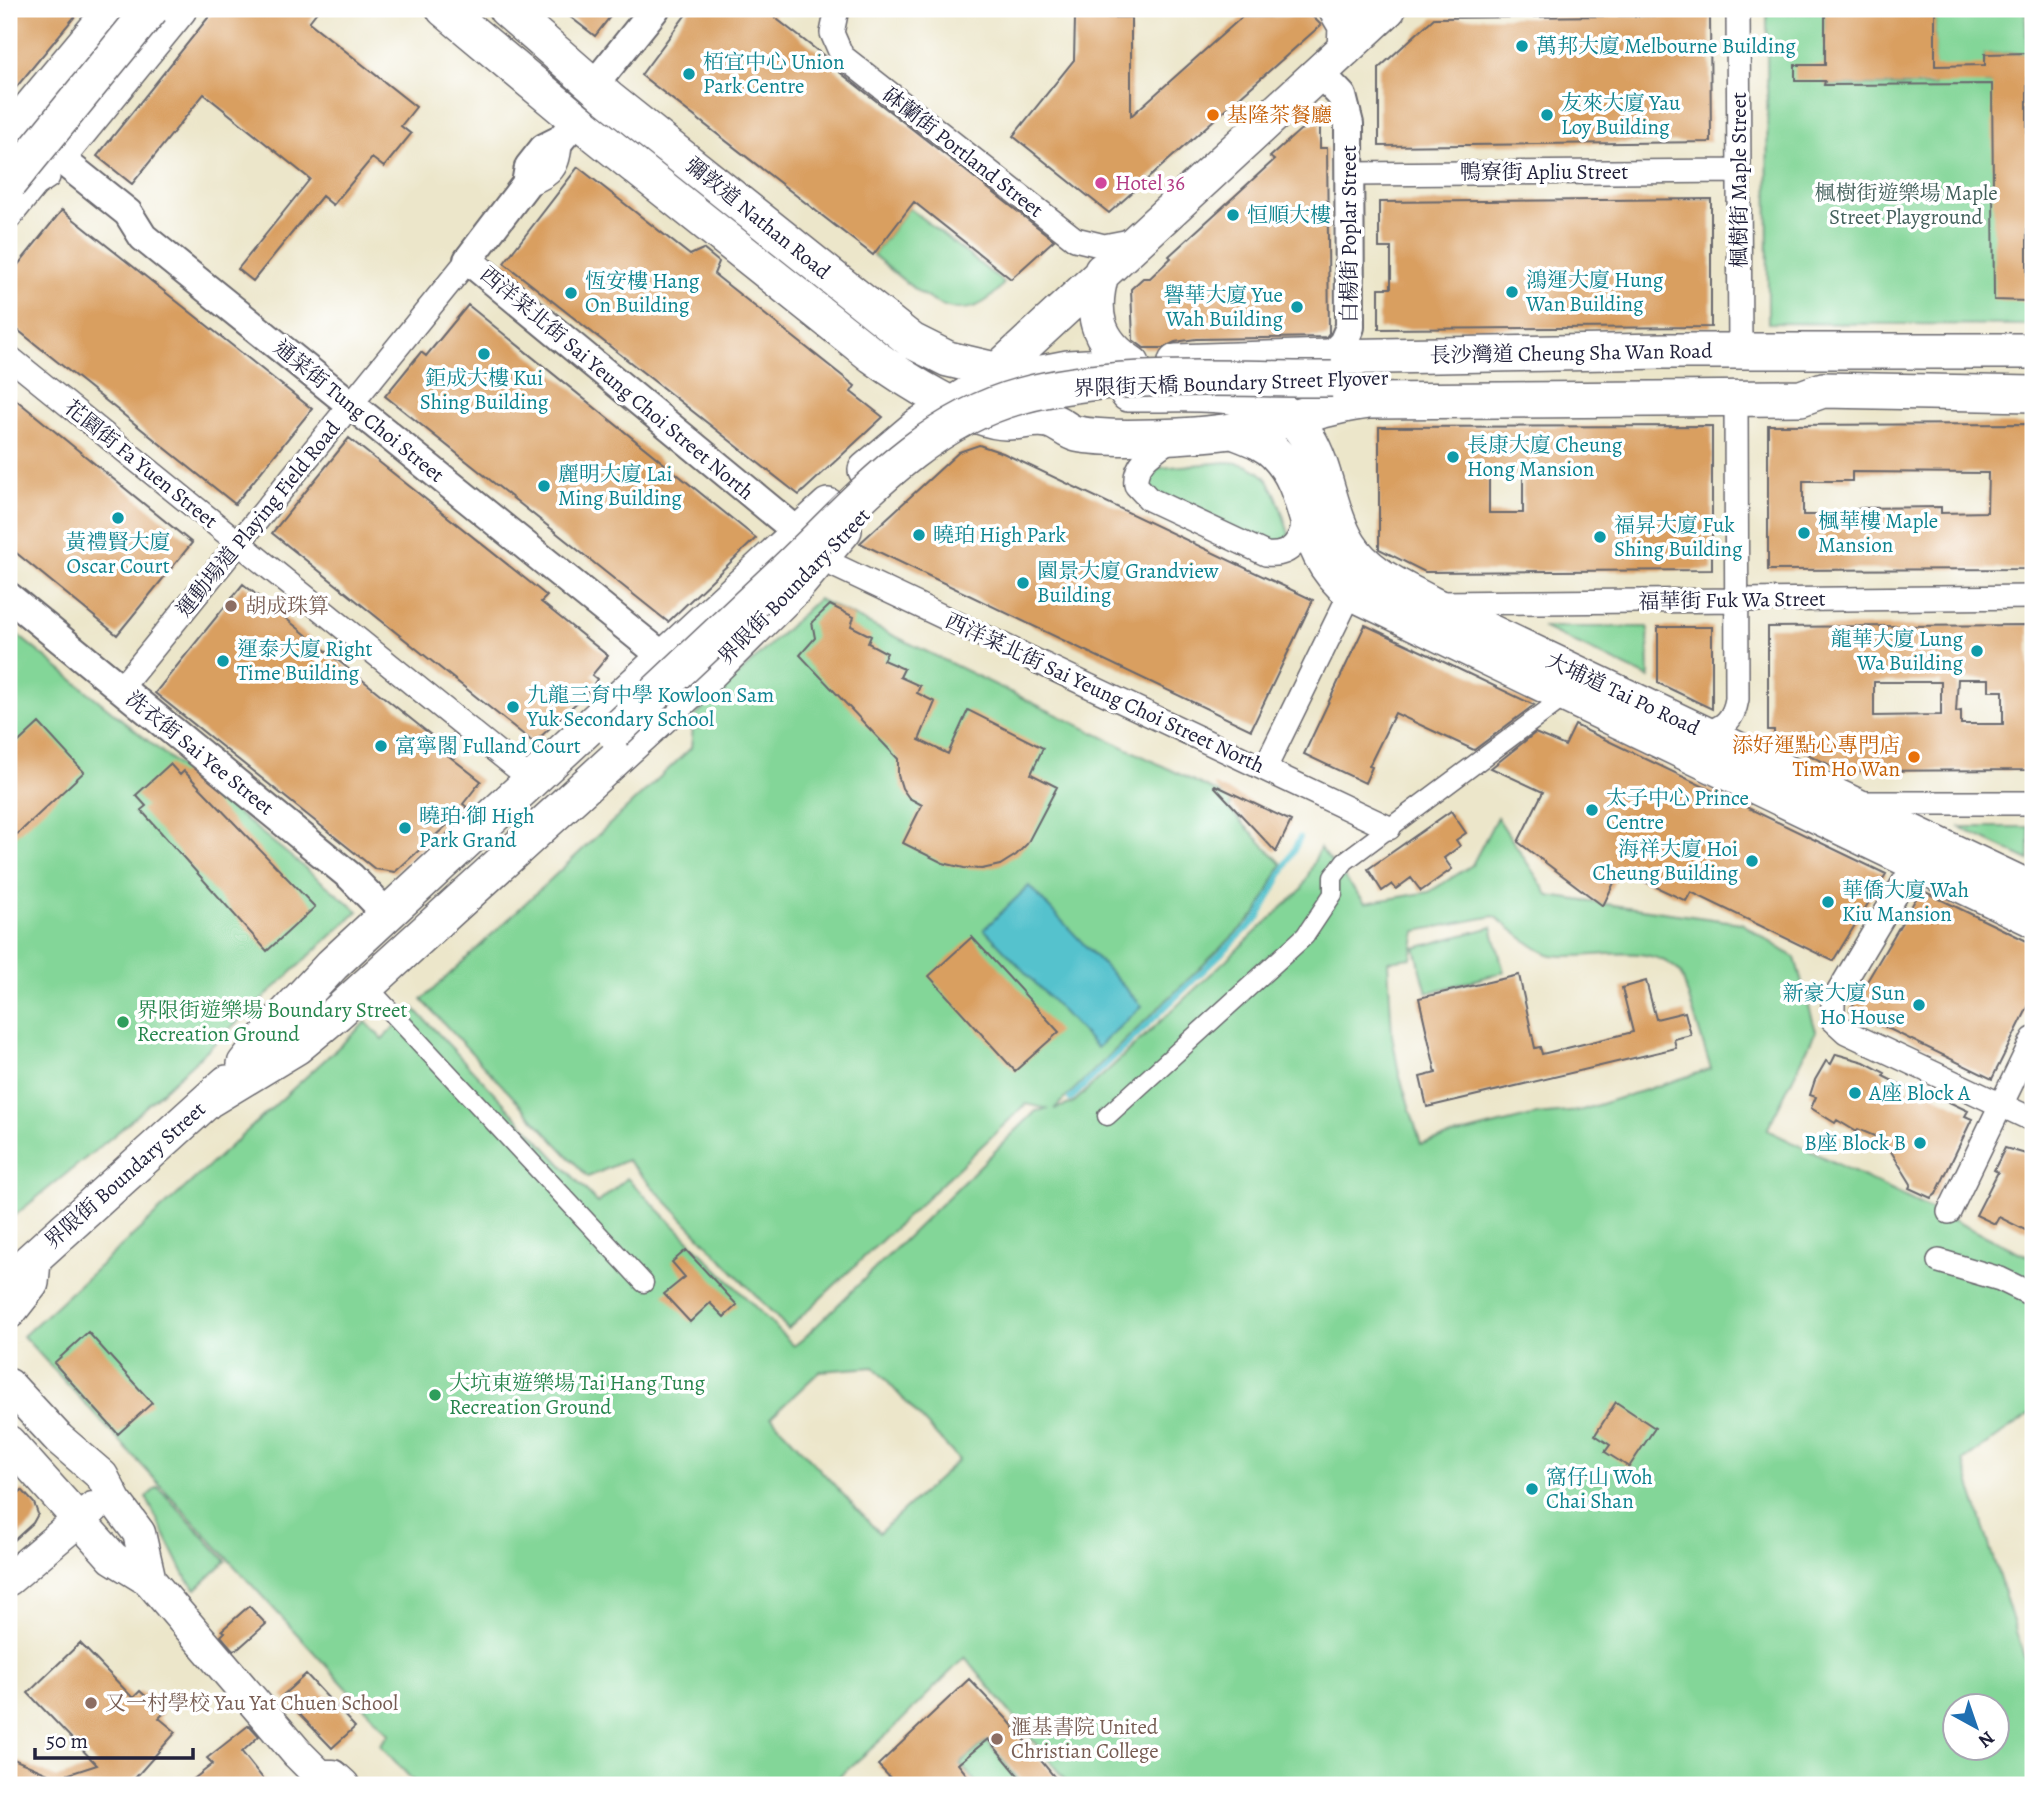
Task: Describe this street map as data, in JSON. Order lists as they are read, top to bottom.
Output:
{
  "streets": {
    "main road": [
      "彌敦道 Nathan Road",
      "長沙灣道 Cheung Sha Wan Road",
      "界限街天橋 Boundary Street Flyover",
      "界限街 Boundary Street",
      "大埔道 Tai Po Road"
    ],
    "street": [
      "砵蘭街 Portland Street",
      "鴨寮街 Apliu Street",
      "楓樹街 Maple Street",
      "白楊街 Poplar Street",
      "西洋菜北街 Sai Yeung Choi Street North",
      "通菜街 Tung Choi Street",
      "花園街 Fa Yuen Street",
      "運動場道 Playing Field Road",
      "福華街 Fuk Wa Street",
      "洗衣街 Sai Yee Street"
    ]
  },
  "crossings": [
    ["砵蘭街 Portland Street", "界限街 Boundary Street"],
    ["鴨寮街 Apliu Street", "楓樹街 Maple Street"],
    ["鴨寮街 Apliu Street", "白楊街 Poplar Street"],
    ["楓樹街 Maple Street", "長沙灣道 Cheung Sha Wan Road"],
    ["彌敦道 Nathan Road", "長沙灣道 Cheung Sha Wan Road"],
    ["彌敦道 Nathan Road", "運動場道 Playing Field Road"],
    ["彌敦道 Nathan Road", "界限街 Boundary Street"],
    ["白楊街 Poplar Street", "長沙灣道 Cheung Sha Wan Road"],
    ["白楊街 Poplar Street", "界限街 Boundary Street"],
    ["西洋菜北街 Sai Yeung Choi Street North", "運動場道 Playing Field Road"],
    ["西洋菜北街 Sai Yeung Choi Street North", "界限街 Boundary Street"],
    ["界限街天橋 Boundary Street Flyover", "界限街 Boundary Street"],
    ["界限街天橋 Boundary Street Flyover", "洗衣街 Sai Yee Street"],
    ["通菜街 Tung Choi Street", "運動場道 Playing Field Road"],
    ["通菜街 Tung Choi Street", "界限街 Boundary Street"],
    ["花園街 Fa Yuen Street", "運動場道 Playing Field Road"],
    ["花園街 Fa Yuen Street", "界限街 Boundary Street"],
    ["運動場道 Playing Field Road", "洗衣街 Sai Yee Street"],
    ["界限街 Boundary Street", "洗衣街 Sai Yee Street"],
    ["福華街 Fuk Wa Street", "大埔道 Tai Po Road"]
  ],
  "parks": ["楓樹街遊樂場 Maple Street Playground"],
  "places": [
    "萬邦大廈 Melbourne Building",
    "栢宜中心 Union Park Centre",
    "基隆茶餐廳",
    "友來大廈 Yau Loy Building",
    "Hotel 36",
    "恒順大樓",
    "鴻運大廈 Hung Wan Building",
    "恆安樓 Hang On Building",
    "譽華大廈 Yue Wah Building",
    "鉅成大樓 Kui Shing Building",
    "長康大廈 Cheung Hong Mansion",
    "麗明大廈 Lai Ming Building",
    "黃禮賢大廈 Oscar Court",
    "楓華樓 Maple Mansion",
    "曉珀 High Park",
    "福昇大廈 Fuk Shing Building",
    "園景大廈 Grandview Building",
    "胡成珠算",
    "龍華大廈 Lung Wa Building",
    "運泰大廈 Right Time Building",
    "九龍三育中學 Kowloon Sam Yuk Secondary School",
    "富寧閣 Fulland Court",
    "添好運點心專門店 Tim Ho Wan",
    "太子中心 Prince Centre",
    "曉珀·御 High Park Grand",
    "海祥大廈 Hoi Cheung Building",
    "華僑大廈 Wah Kiu Mansion",
    "新豪大廈 Sun Ho House",
    "界限街遊樂場 Boundary Street Recreation Ground",
    "A座 Block A",
    "B座 Block B",
    "大坑東遊樂場 Tai Hang Tung Recreation Ground",
    "窩仔山 Woh Chai Shan",
    "又一村學校 Yau Yat Chuen School",
    "滙基書院 United Christian College"
  ],
  "scale_bar": "50 m",
  "north": "bottom right"
}
